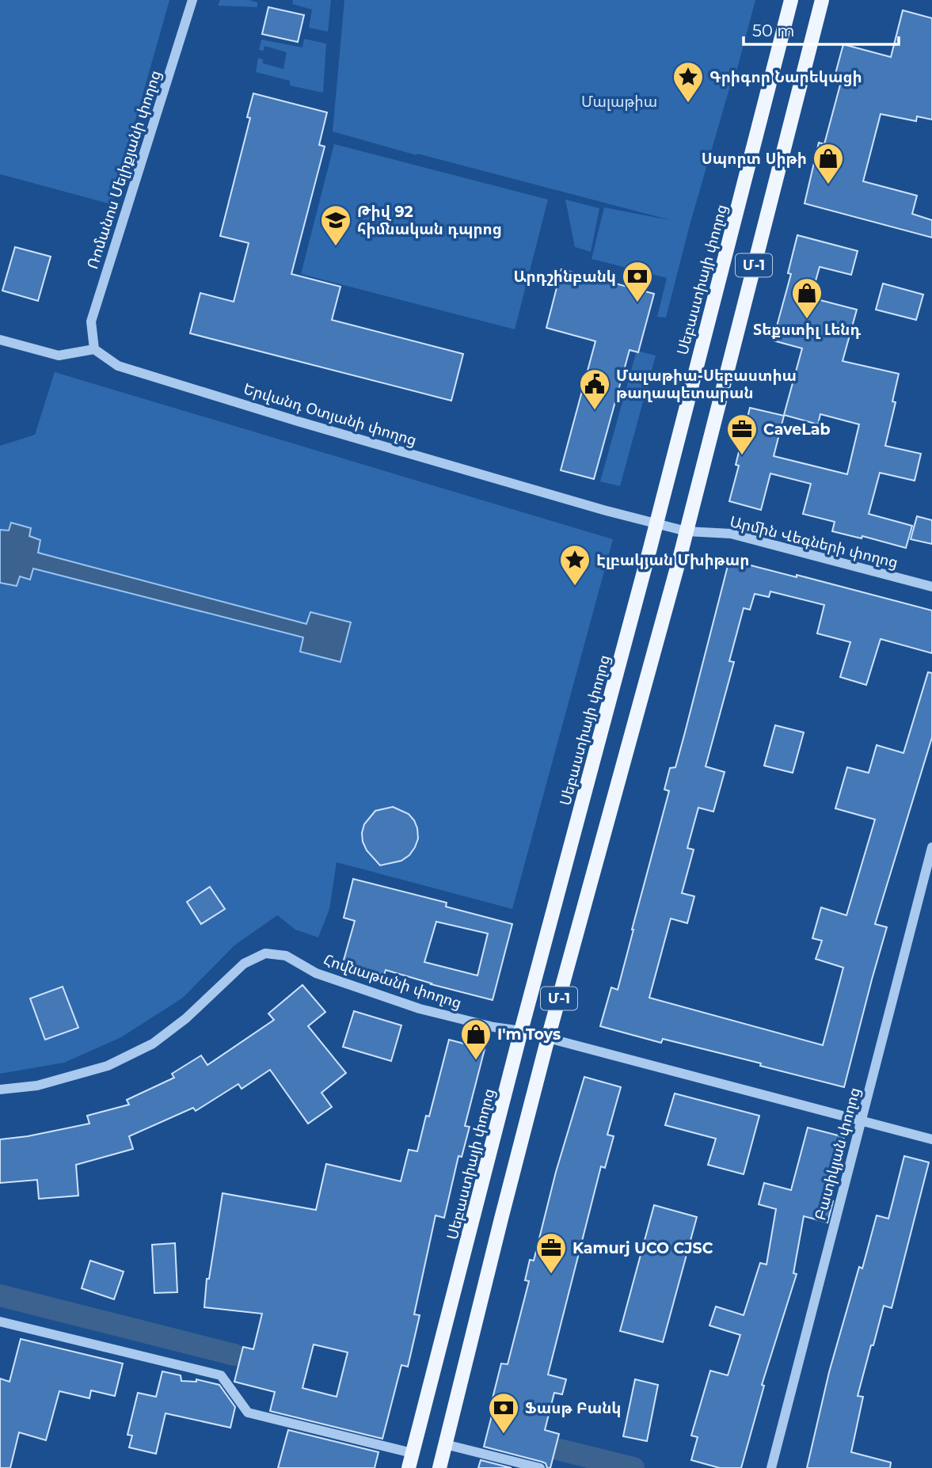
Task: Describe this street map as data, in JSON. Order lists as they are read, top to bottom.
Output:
{
  "streets": {
    "main road": ["Մ-1", "Սեբաստիայի փողոց"],
    "street": [
      "Ռոմանոս Մելիքյանի փողոց",
      "Երվանդ Օտյանի փողոց",
      "Արմին Վեգների փողոց",
      "Հովնաթանի փողոց",
      "Բատիկյան փողոց"
    ]
  },
  "crossings": [
    ["Ռոմանոս Մելիքյանի փողոց", "Երվանդ Օտյանի փողոց"],
    ["Մ-1", "Արմին Վեգների փողոց"],
    ["Սեբաստիայի փողոց", "Երվանդ Օտյանի փողոց"],
    ["Սեբաստիայի փողոց", "Արմին Վեգների փողոց"],
    ["Սեբաստիայի փողոց", "Հովնաթանի փողոց"],
    ["Երվանդ Օտյանի փողոց", "Արմին Վեգների փողոց"]
  ],
  "parks": ["Մալաթիա"],
  "places": {
    "place": ["Գրիգոր Նարեկացի", "Էլբակյան Մխիթար"],
    "shop": ["Սպորտ Սիթի", "Տեքստիլ Լենդ", "I'm Toys"],
    "school or university": ["Թիվ 92 հիմնական դպրոց"],
    "bank": ["Արդշինբանկ", "Ֆասթ Բանկ"],
    "public building": ["Մալաթիա-Սեբաստիա թաղապետարան"],
    "office": ["CaveLab", "Kamurj UCO CJSC"]
  },
  "scale_bar": "50 m"
}
